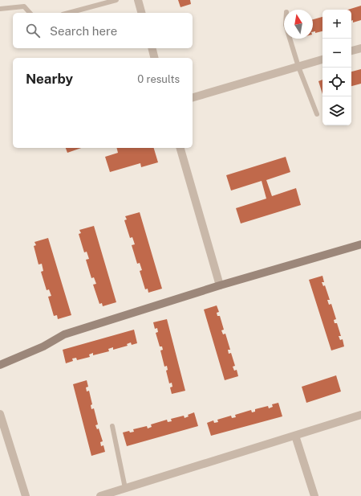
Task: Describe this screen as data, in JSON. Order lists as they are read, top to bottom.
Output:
{
  "north": "top",
  "page": {
    "map_buttons": ["+", "−"],
    "search": "Search here",
    "heading": ["Nearby", "0 results"]
  }
}
